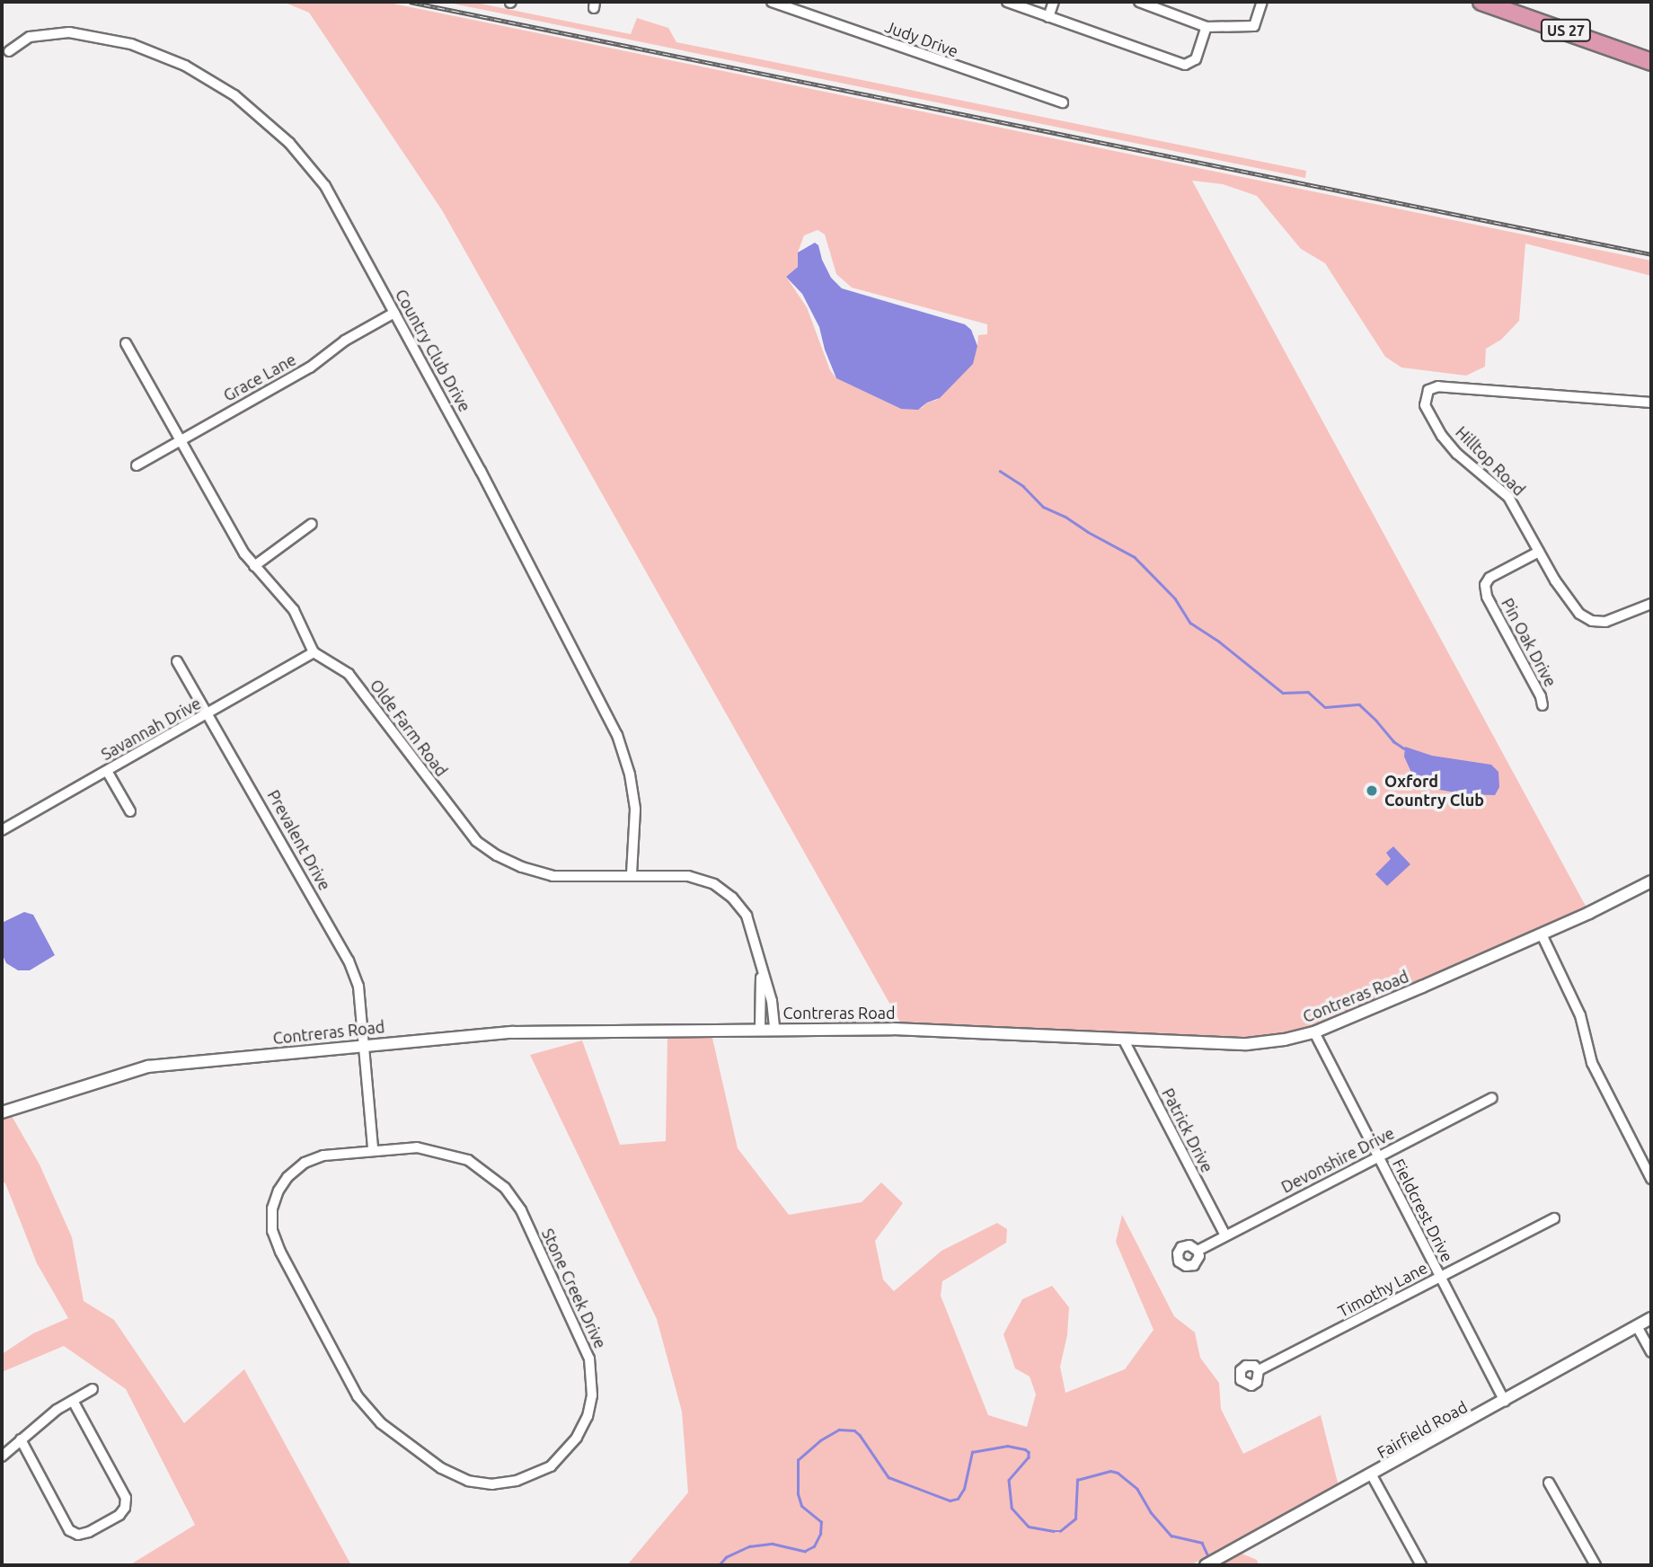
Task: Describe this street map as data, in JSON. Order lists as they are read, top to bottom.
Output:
{
  "streets": {
    "highway": ["US 27"],
    "street": [
      "Judy Drive",
      "Country Club Drive",
      "Grace Lane",
      "Hilltop Road",
      "Pin Oak Drive",
      "Olde Farm Road",
      "Savannah Drive",
      "Prevalent Drive",
      "Contreras Road",
      "Patrick Drive",
      "Devonshire Drive",
      "Fieldcrest Drive",
      "Stone Creek Drive",
      "Timothy Lane",
      "Fairfield Road"
    ]
  },
  "crossings": [
    ["Country Club Drive", "Grace Lane"],
    ["Country Club Drive", "Olde Farm Road"],
    ["Hilltop Road", "Pin Oak Drive"],
    ["Olde Farm Road", "Savannah Drive"],
    ["Olde Farm Road", "Contreras Road"],
    ["Savannah Drive", "Prevalent Drive"],
    ["Prevalent Drive", "Contreras Road"],
    ["Contreras Road", "Patrick Drive"],
    ["Contreras Road", "Fieldcrest Drive"],
    ["Patrick Drive", "Devonshire Drive"],
    ["Devonshire Drive", "Fieldcrest Drive"],
    ["Fieldcrest Drive", "Timothy Lane"],
    ["Fieldcrest Drive", "Fairfield Road"]
  ],
  "places": ["Oxford Country Club"]
}
